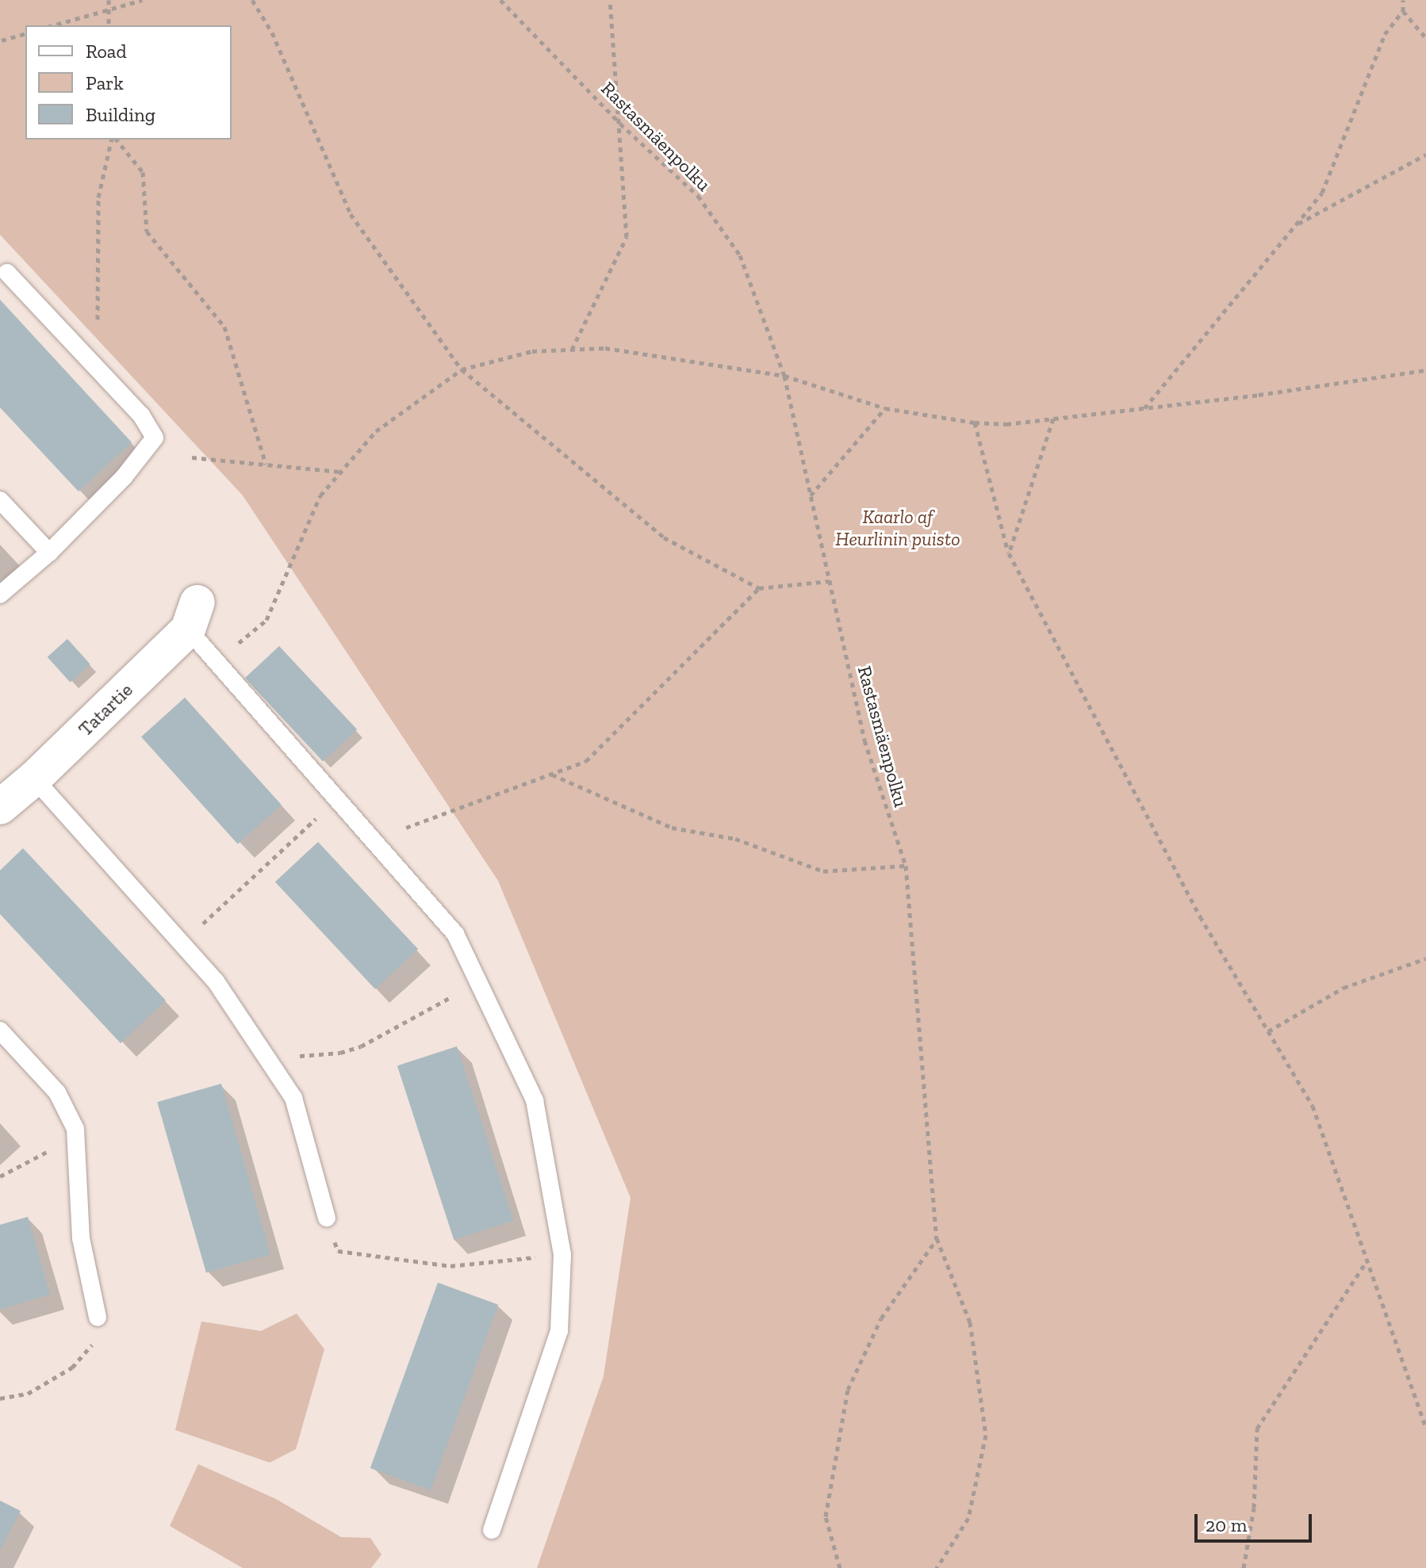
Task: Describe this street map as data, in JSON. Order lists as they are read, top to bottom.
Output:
{
  "streets": {
    "street": ["Tatartie"],
    "path": ["Rastasmäenpolku"]
  },
  "parks": ["Kaarlo af Heurlinin puisto"],
  "legend": ["Road", "Park", "Building"],
  "scale_bar": "20 m"
}
